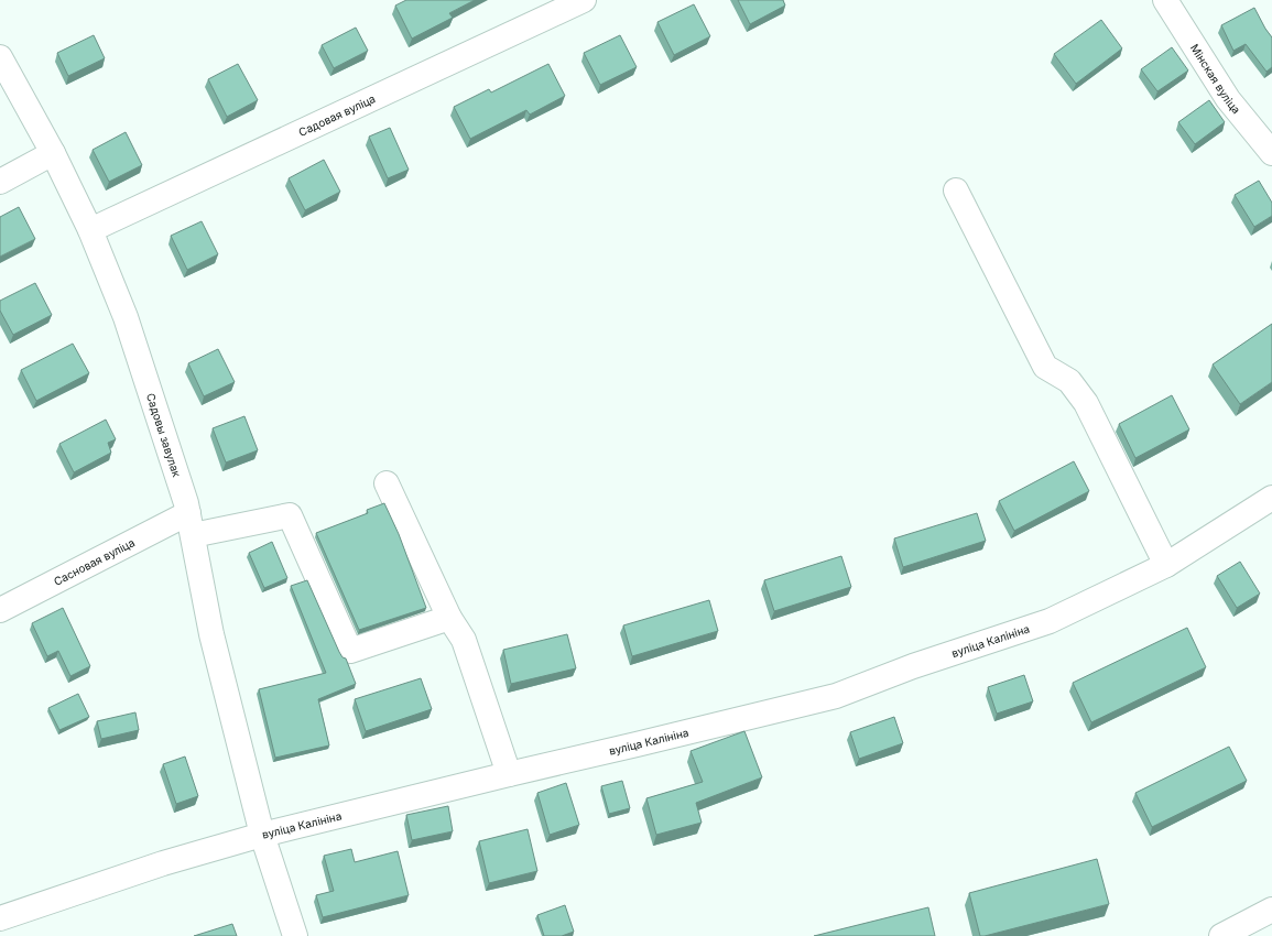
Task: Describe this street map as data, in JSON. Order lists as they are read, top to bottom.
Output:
{
  "streets": {
    "street": [
      "Мінская вуліца",
      "Садовая вуліца",
      "Садовы завулак",
      "Сасновая вуліца",
      "вуліца Калініна"
    ]
  },
  "crossings": [
    ["Садовая вуліца", "Садовы завулак"],
    ["Садовы завулак", "Сасновая вуліца"],
    ["Садовы завулак", "вуліца Калініна"]
  ]
}
